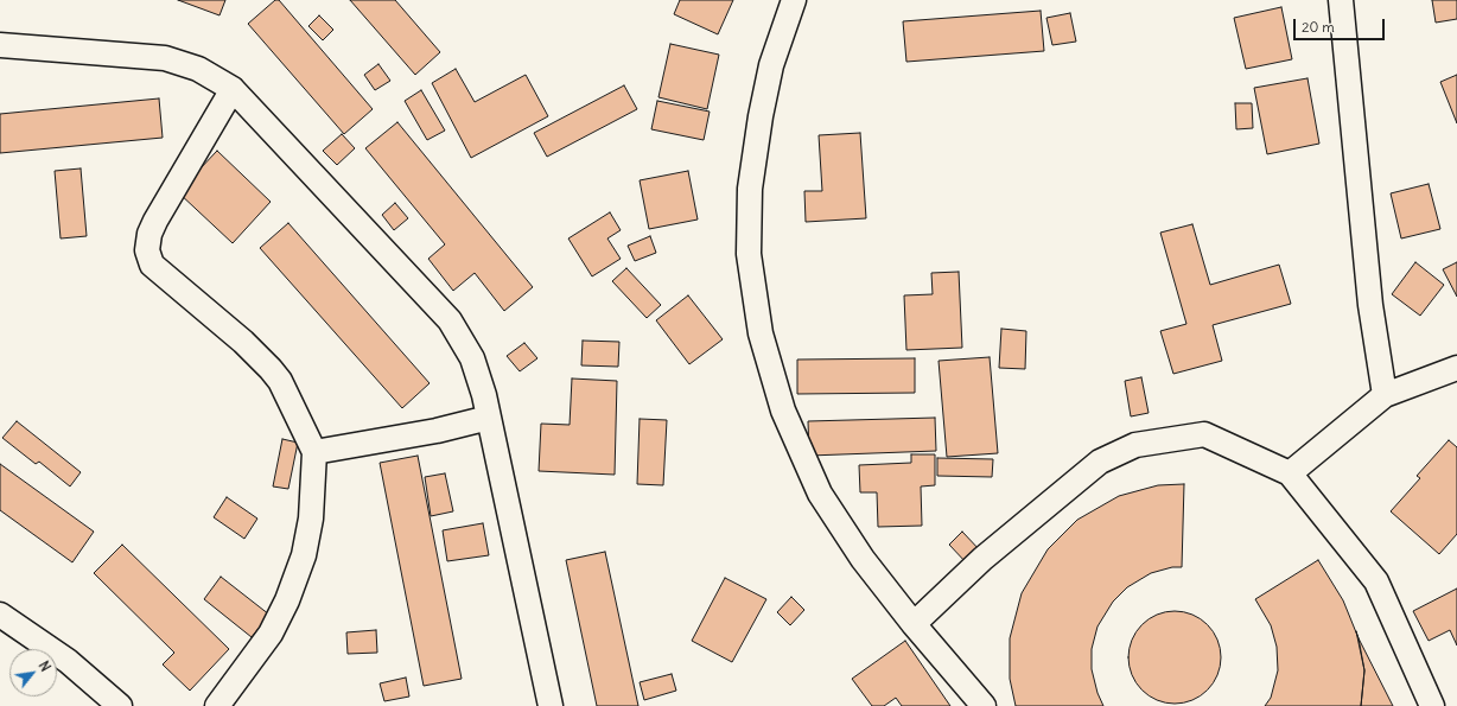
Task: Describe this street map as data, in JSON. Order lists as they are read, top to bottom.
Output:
{
  "scale_bar": "20 m",
  "north": "top right"
}
